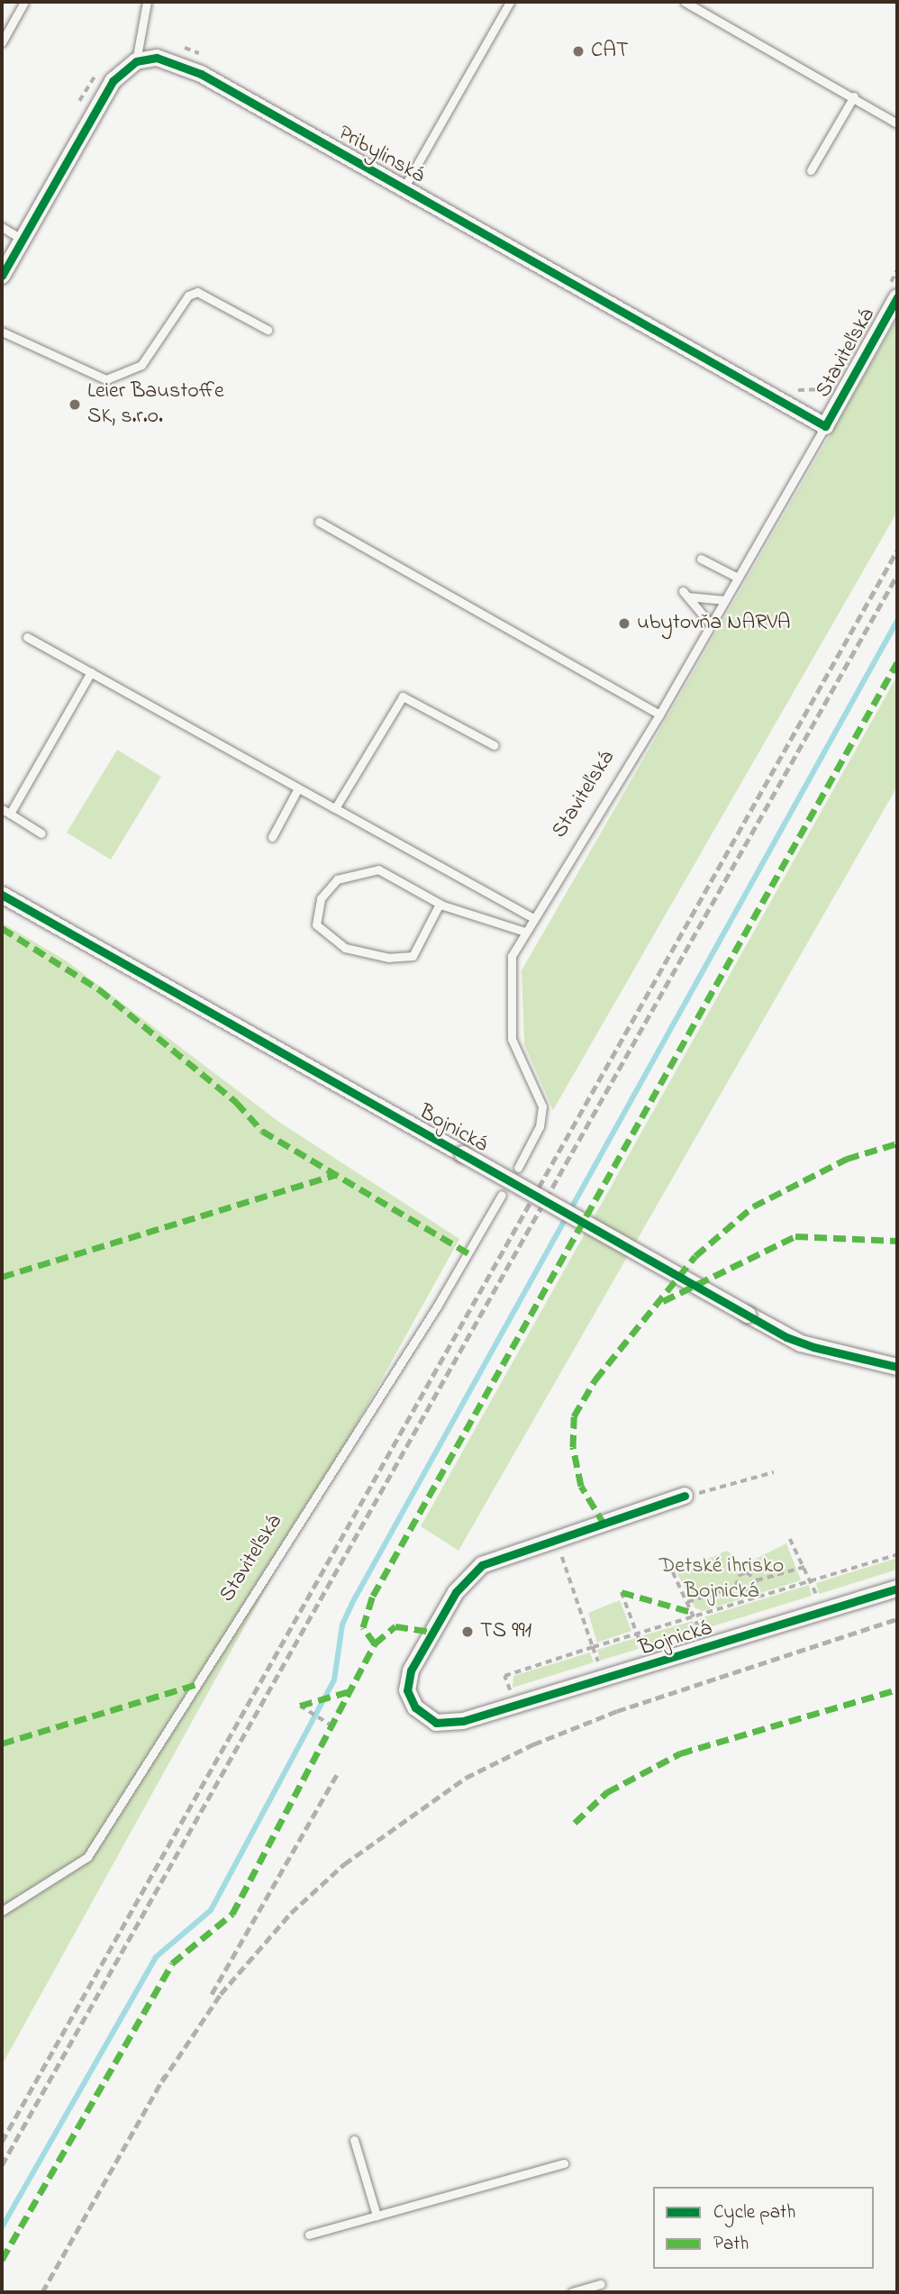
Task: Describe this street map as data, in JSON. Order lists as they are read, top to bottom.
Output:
{
  "streets": {
    "street": ["Pribylinská", "Staviteľská", "Bojnická"]
  },
  "crossings": [
    ["Pribylinská", "Staviteľská"]
  ],
  "parks": ["Detské ihrisko Bojnická"],
  "places": [
    "CAT",
    "Leier Baustoffe SK, s.r.o.",
    "ubytovňa NARVA",
    "TS 991"
  ],
  "legend": ["Cycle path", "Path"]
}
